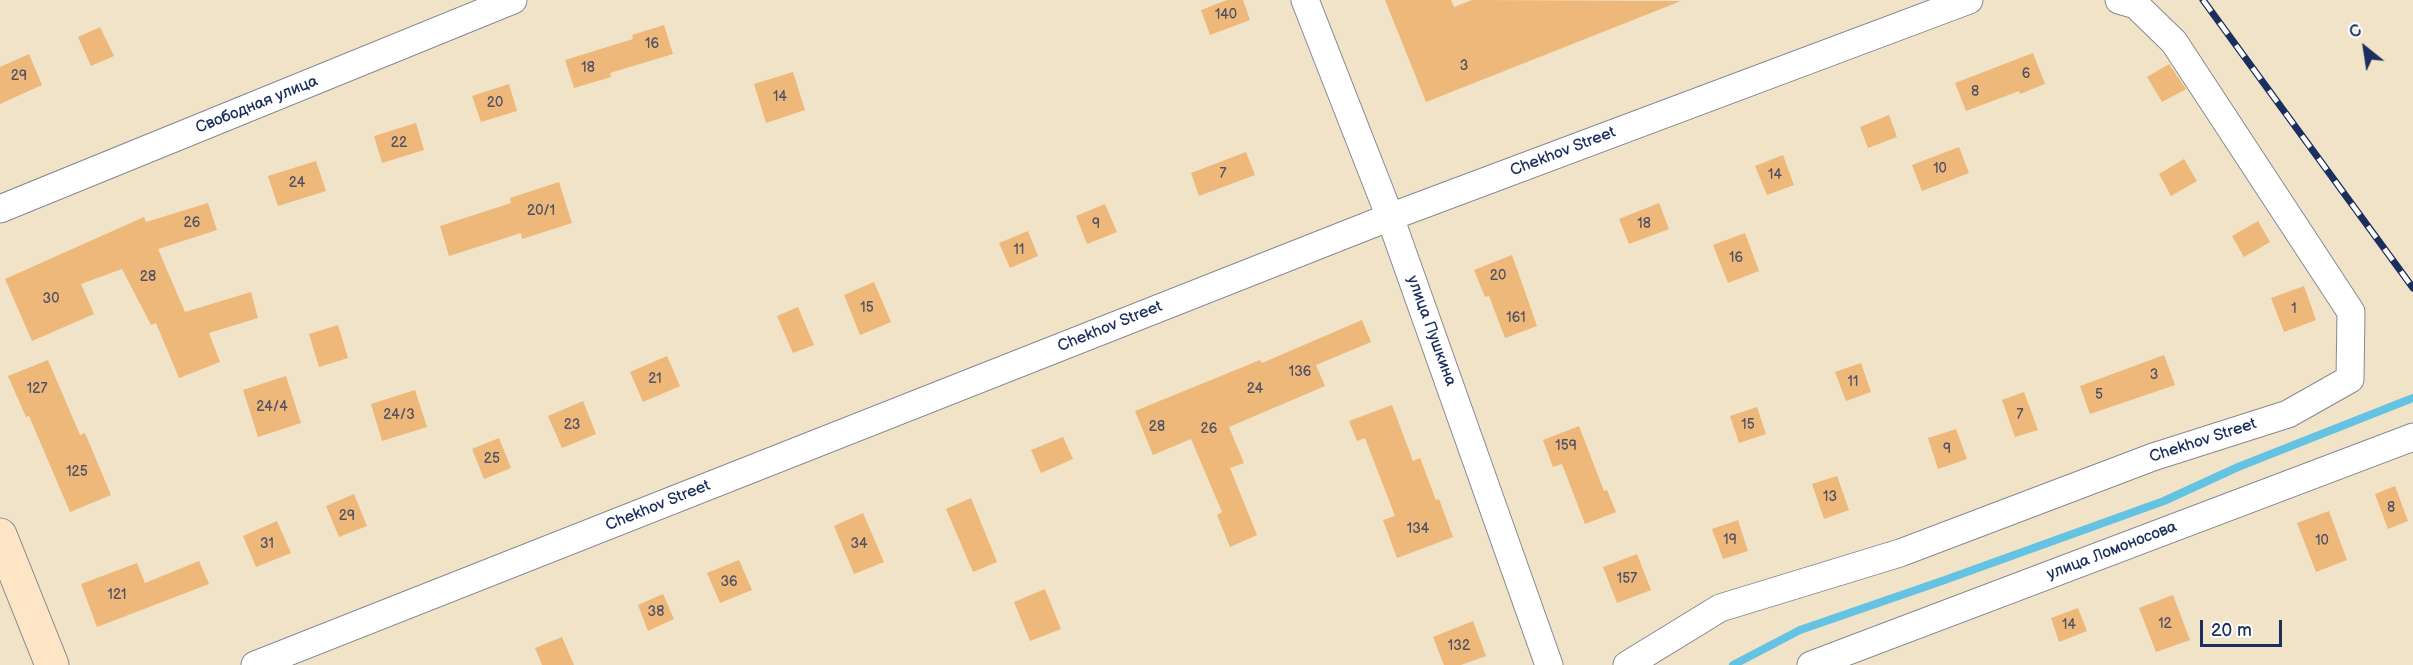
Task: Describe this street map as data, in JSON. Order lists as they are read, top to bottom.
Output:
{
  "streets": {
    "street": [
      "Свободная улица",
      "Chekhov Street",
      "улица Пушкина",
      "улица Ломоносова"
    ]
  },
  "crossings": [
    ["Chekhov Street", "улица Пушкина"]
  ],
  "house_numbers": [
    "140",
    "16",
    "3",
    "18",
    "6",
    "29",
    "8",
    "14",
    "20",
    "22",
    "10",
    "7",
    "14",
    "24",
    "20/1",
    "26",
    "9",
    "18",
    "11",
    "16",
    "20",
    "28",
    "30",
    "15",
    "1",
    "161",
    "136",
    "3",
    "21",
    "11",
    "127",
    "24",
    "5",
    "24/4",
    "24/3",
    "7",
    "23",
    "15",
    "28",
    "26",
    "159",
    "9",
    "25",
    "125",
    "13",
    "8",
    "29",
    "134",
    "19",
    "10",
    "31",
    "34",
    "157",
    "36",
    "121",
    "38",
    "12",
    "14",
    "132"
  ],
  "scale_bar": "20 m",
  "north": "top left"
}
